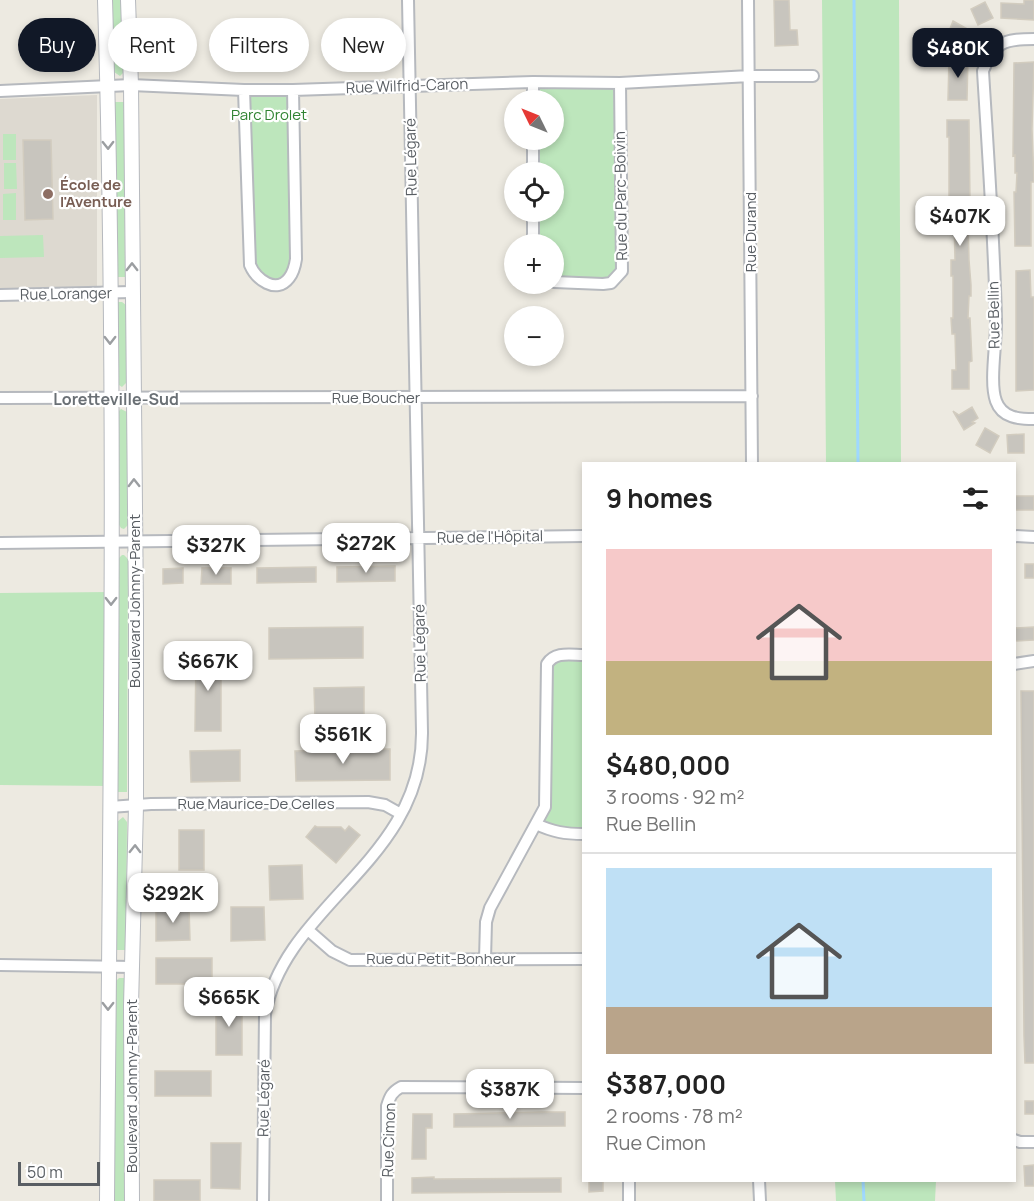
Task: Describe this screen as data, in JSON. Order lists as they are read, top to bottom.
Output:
{
  "streets": {
    "street": [
      "Rue Wilfrid-Caron",
      "Rue Légaré",
      "Rue du Parc-Boivin",
      "Rue Durand",
      "Rue Loranger",
      "Rue Bellin",
      "Rue Boucher",
      "Rue de l'Hôpital",
      "Boulevard Johnny-Parent",
      "Rue Maurice-De Celles",
      "Rue du Petit-Bonheur",
      "Rue Cimon"
    ]
  },
  "crossings": [
    ["Rue Wilfrid-Caron", "Rue Légaré"],
    ["Rue Wilfrid-Caron", "Rue du Parc-Boivin"],
    ["Rue Wilfrid-Caron", "Rue Durand"],
    ["Rue Wilfrid-Caron", "Boulevard Johnny-Parent"],
    ["Rue Légaré", "Rue Boucher"],
    ["Rue Légaré", "Rue de l'Hôpital"],
    ["Rue Légaré", "Rue Maurice-De Celles"],
    ["Rue Légaré", "Rue du Petit-Bonheur"],
    ["Rue Durand", "Rue Boucher"],
    ["Rue Loranger", "Boulevard Johnny-Parent"],
    ["Rue Boucher", "Boulevard Johnny-Parent"],
    ["Rue de l'Hôpital", "Boulevard Johnny-Parent"],
    ["Boulevard Johnny-Parent", "Rue Maurice-De Celles"]
  ],
  "districts": ["Loretteville-Sud"],
  "parks": ["Parc Drolet"],
  "places": ["École de l'Aventure"],
  "scale_bar": "50 m",
  "north": "top left",
  "page": {
    "chip": [
      "Buy",
      "Rent",
      "Filters",
      "New"
    ],
    "price": [
      "$480K",
      "$407K",
      "$272K",
      "$327K",
      "$667K",
      "$561K",
      "$292K",
      "$665K",
      "$387K"
    ],
    "map_buttons": ["+", "−"],
    "heading": "9 homes",
    "list": [
      {
        "name": "$480,000",
        "note": "3 rooms · 92 m² · Rue Bellin"
      },
      {
        "name": "$387,000",
        "note": "2 rooms · 78 m² · Rue Cimon"
      }
    ],
    "scale": "50 m"
  }
}
